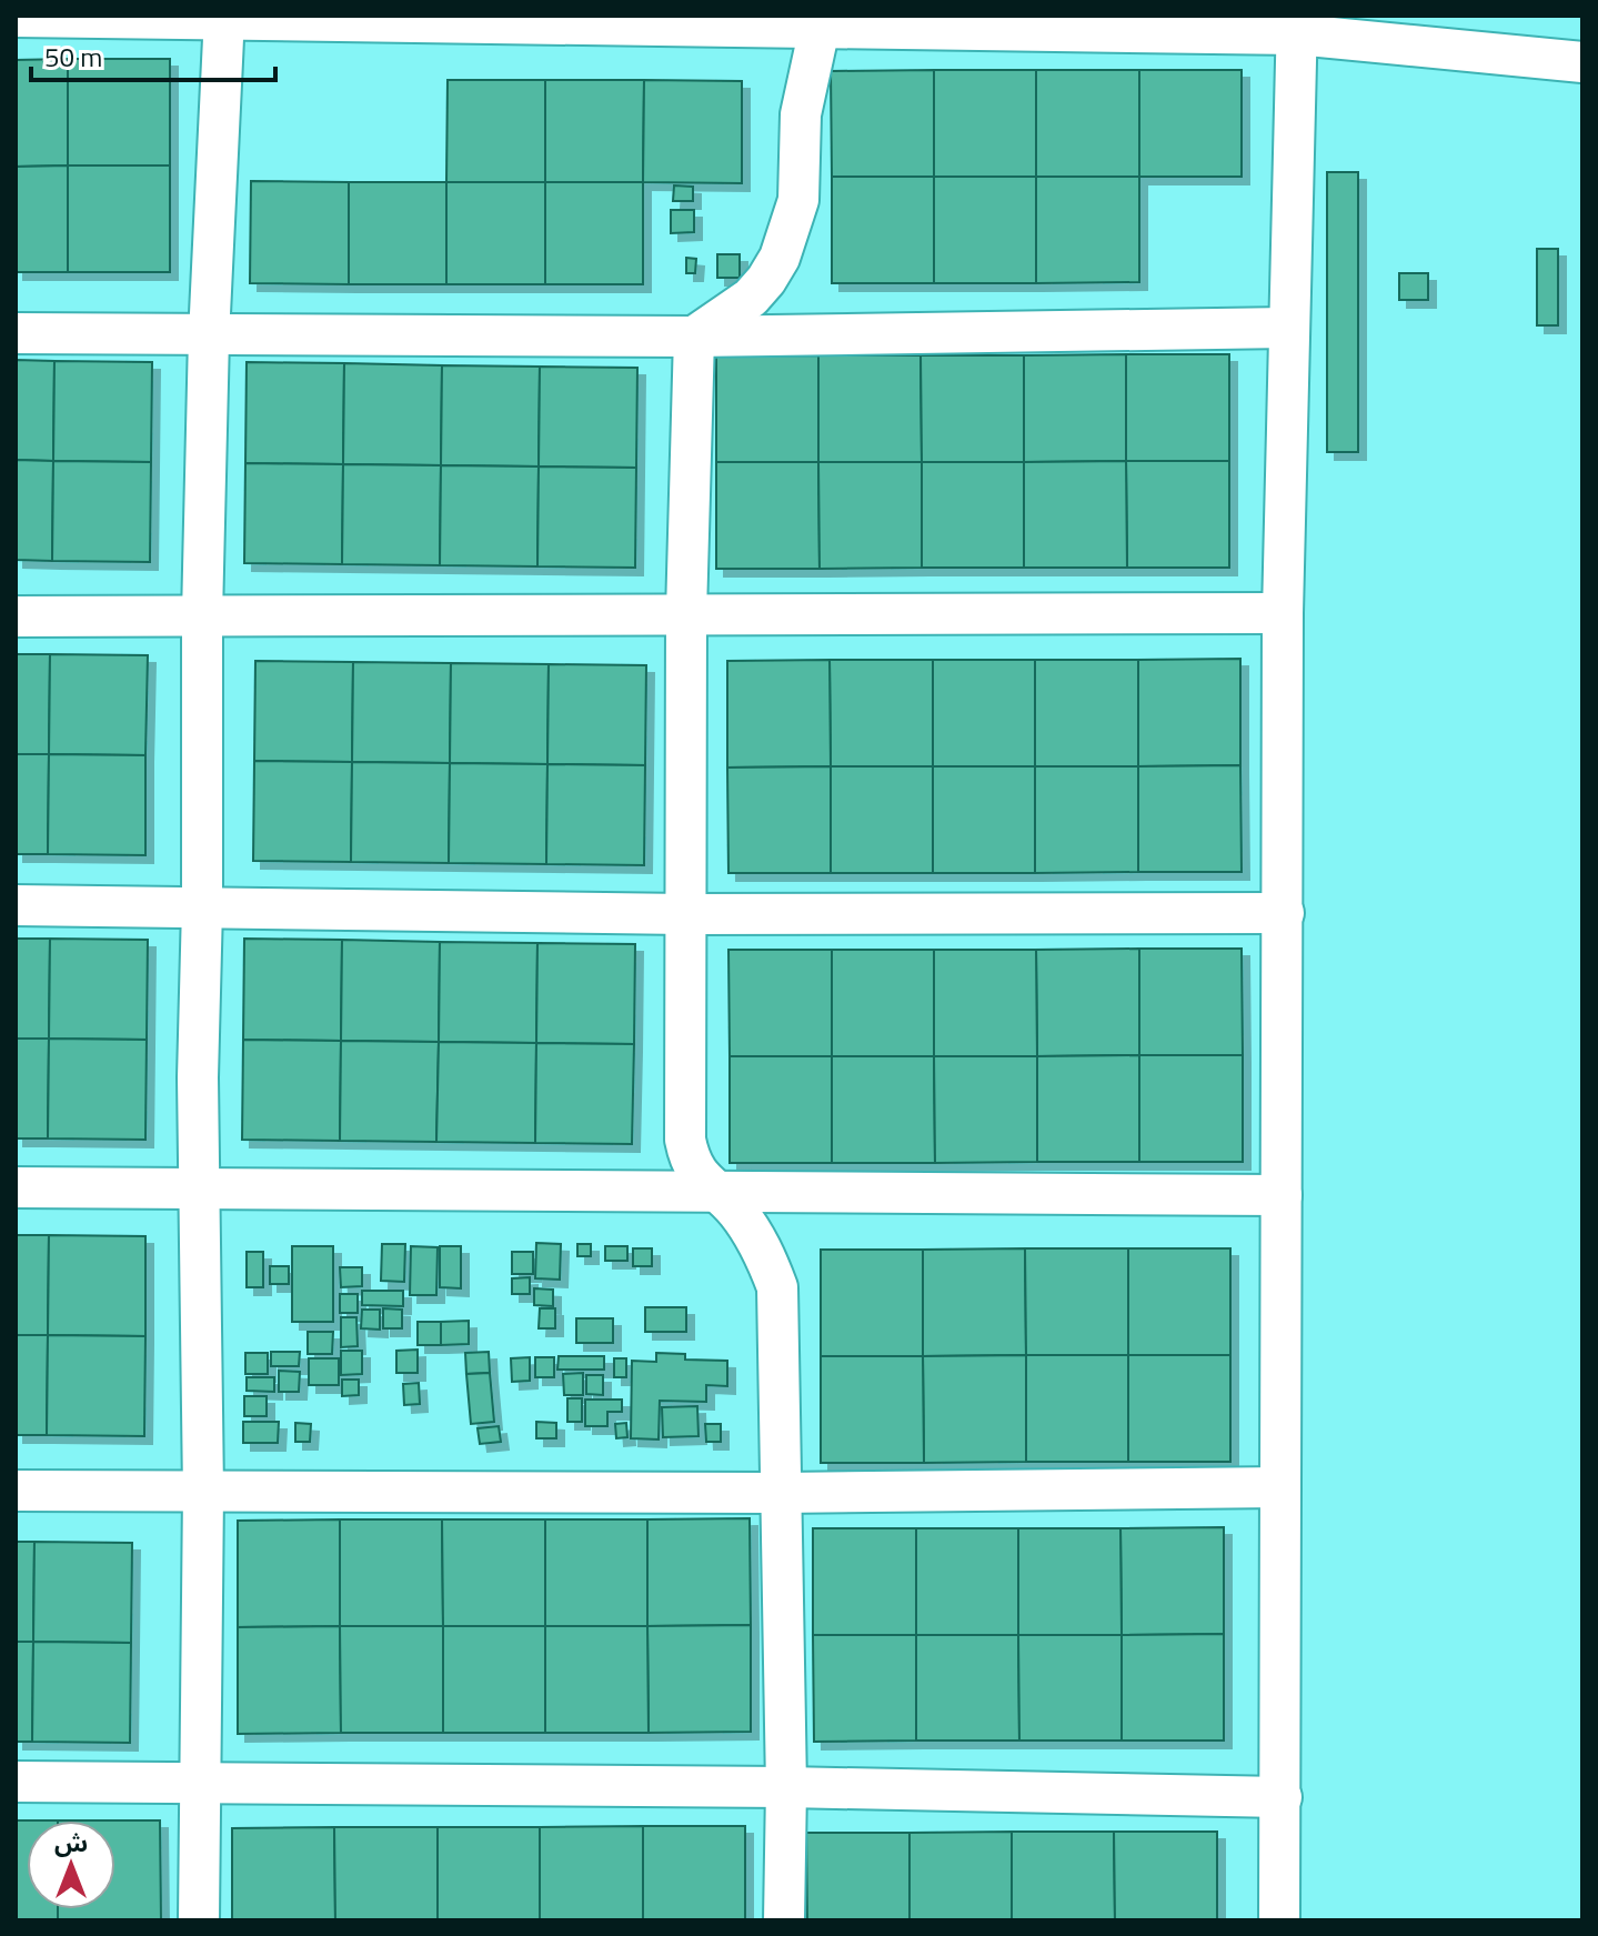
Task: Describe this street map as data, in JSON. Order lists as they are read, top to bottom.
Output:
{
  "scale_bar": "50 m",
  "north": "top"
}
